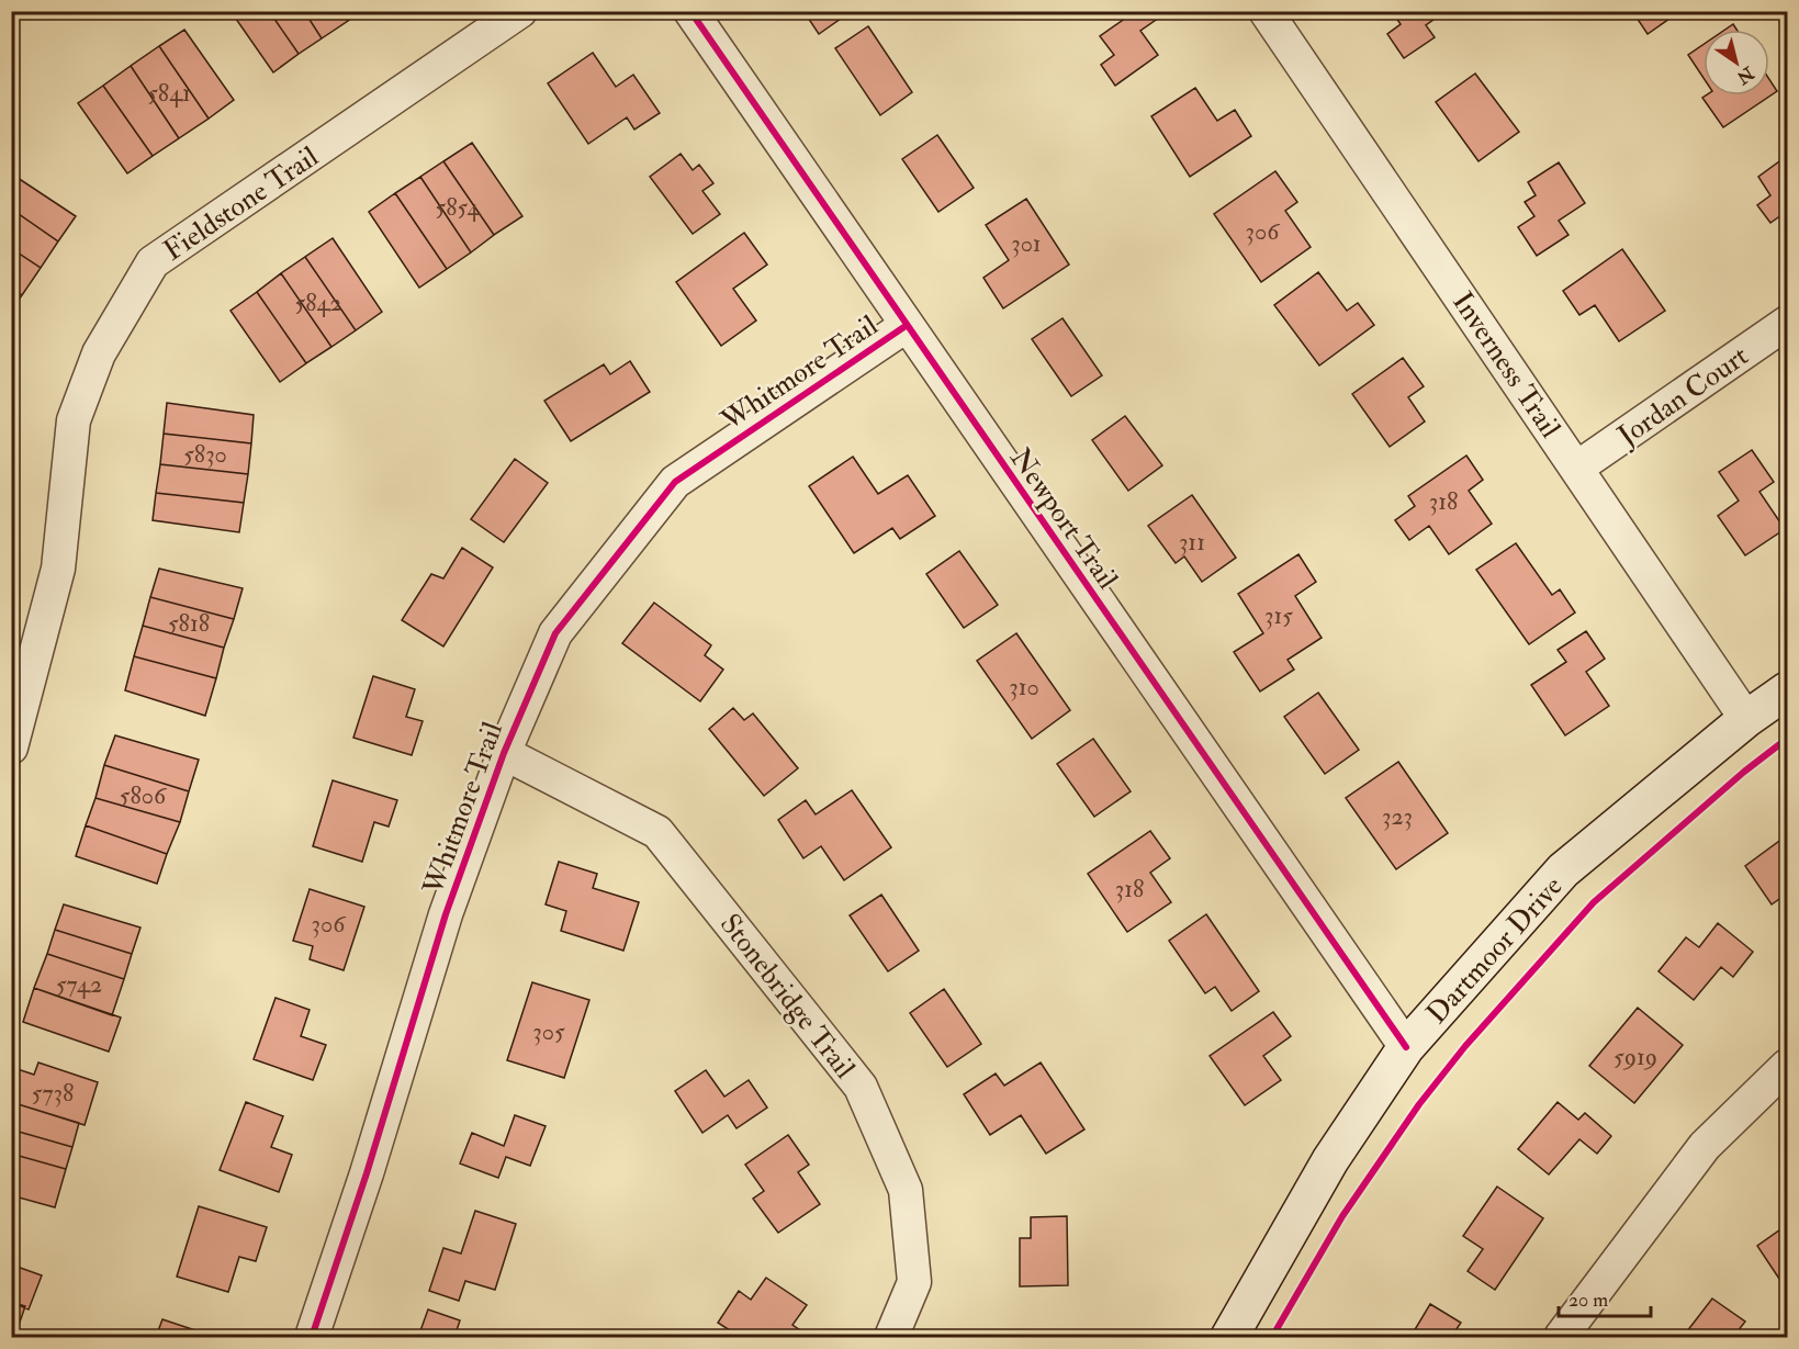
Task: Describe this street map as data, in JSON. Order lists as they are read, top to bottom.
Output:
{
  "streets": {
    "street": [
      "Fieldstone Trail",
      "Inverness Trail",
      "Whitmore Trail",
      "Jordan Court",
      "Newport Trail",
      "Dartmoor Drive",
      "Stonebridge Trail"
    ]
  },
  "crossings": [
    ["Inverness Trail", "Jordan Court"],
    ["Inverness Trail", "Dartmoor Drive"],
    ["Whitmore Trail", "Newport Trail"],
    ["Whitmore Trail", "Stonebridge Trail"],
    ["Newport Trail", "Dartmoor Drive"]
  ],
  "house_numbers": [
    "5841",
    "5854",
    "306",
    "301",
    "5842",
    "5830",
    "318",
    "311",
    "315",
    "5818",
    "310",
    "5806",
    "323",
    "318",
    "306",
    "5742",
    "305",
    "5919",
    "5738"
  ],
  "scale_bar": "20 m",
  "north": "bottom right"
}
